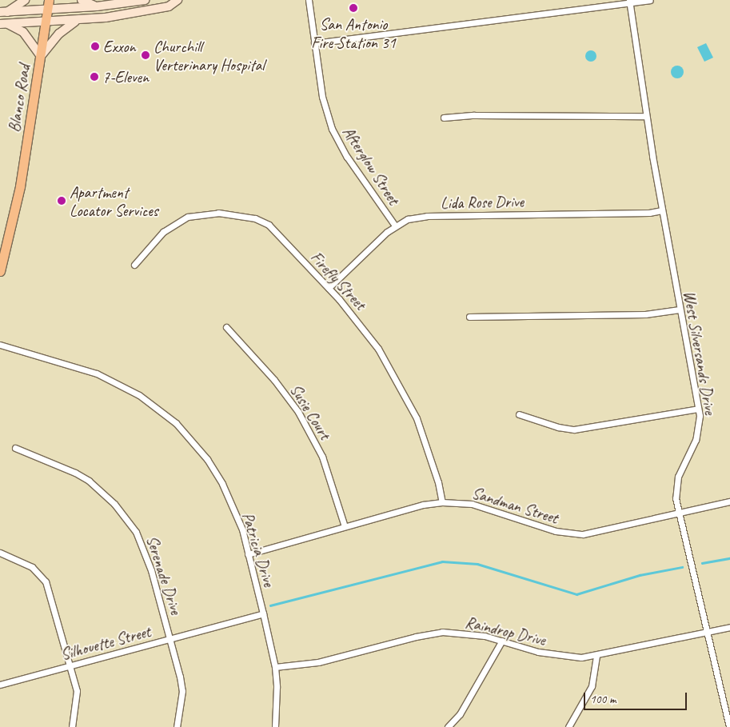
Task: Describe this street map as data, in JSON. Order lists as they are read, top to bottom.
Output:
{
  "streets": {
    "main road": ["Blanco Road"],
    "street": [
      "Afterglow Street",
      "Lida Rose Drive",
      "Firefly Street",
      "West Silversands Drive",
      "Susie Court",
      "Sandman Street",
      "Patricia Drive",
      "Serenade Drive",
      "Raindrop Drive",
      "Silhouette Street"
    ]
  },
  "crossings": [
    ["Afterglow Street", "Lida Rose Drive"],
    ["Lida Rose Drive", "Firefly Street"],
    ["Lida Rose Drive", "West Silversands Drive"],
    ["Firefly Street", "Sandman Street"],
    ["West Silversands Drive", "Sandman Street"],
    ["West Silversands Drive", "Raindrop Drive"],
    ["Susie Court", "Sandman Street"],
    ["Sandman Street", "Patricia Drive"],
    ["Patricia Drive", "Raindrop Drive"],
    ["Patricia Drive", "Silhouette Street"],
    ["Serenade Drive", "Silhouette Street"]
  ],
  "places": [
    "San Antonio Fire Station 31",
    "Exxon",
    "Churchill Verterinary Hospital",
    "7-Eleven",
    "Apartment Locator Services"
  ],
  "scale_bar": "100 m"
}
